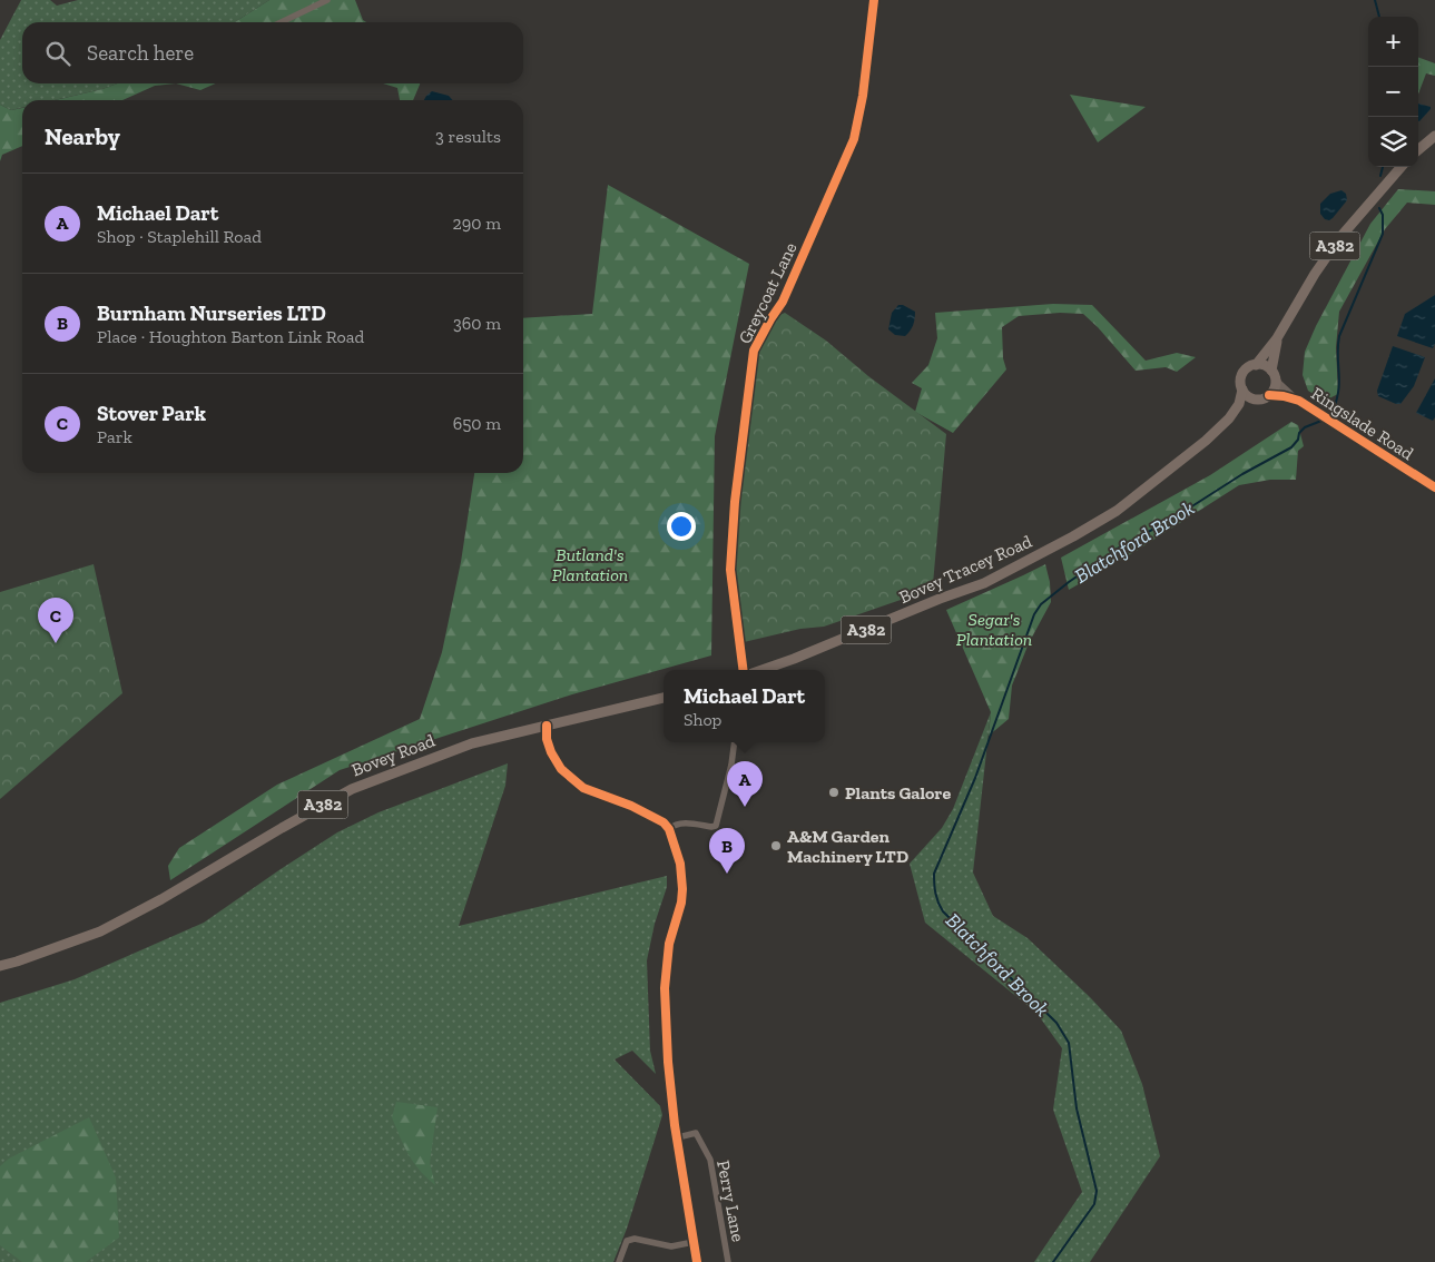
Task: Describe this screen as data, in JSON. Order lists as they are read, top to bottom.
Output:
{
  "streets": {
    "main road": ["A382", "Bovey Tracey Road", "Bovey Road"],
    "street": ["Greycoat Lane", "Ringslade Road", "Perry Lane"]
  },
  "crossings": [
    ["A382", "Ringslade Road"],
    ["A382", "Bovey Tracey Road"],
    ["Ringslade Road", "Bovey Tracey Road"]
  ],
  "water": ["Blatchford Brook"],
  "parks": ["Butland's Plantation", "Segar's Plantation"],
  "places": ["Plants Galore", "A&M Garden Machinery LTD"],
  "page": {
    "map_buttons": ["+", "−"],
    "search": "Search here",
    "heading": ["Nearby", "3 results"],
    "list": [
      {
        "mark": "A",
        "name": "Michael Dart",
        "note": "Shop · Staplehill Road",
        "value": "290 m"
      },
      {
        "mark": "B",
        "name": "Burnham Nurseries LTD",
        "note": "Place · Houghton Barton Link Road",
        "value": "360 m"
      },
      {
        "mark": "C",
        "name": "Stover Park",
        "note": "Park",
        "value": "650 m"
      }
    ],
    "pins": ["C", "A", "B"],
    "popup": ["Michael Dart", "Shop"]
  }
}
